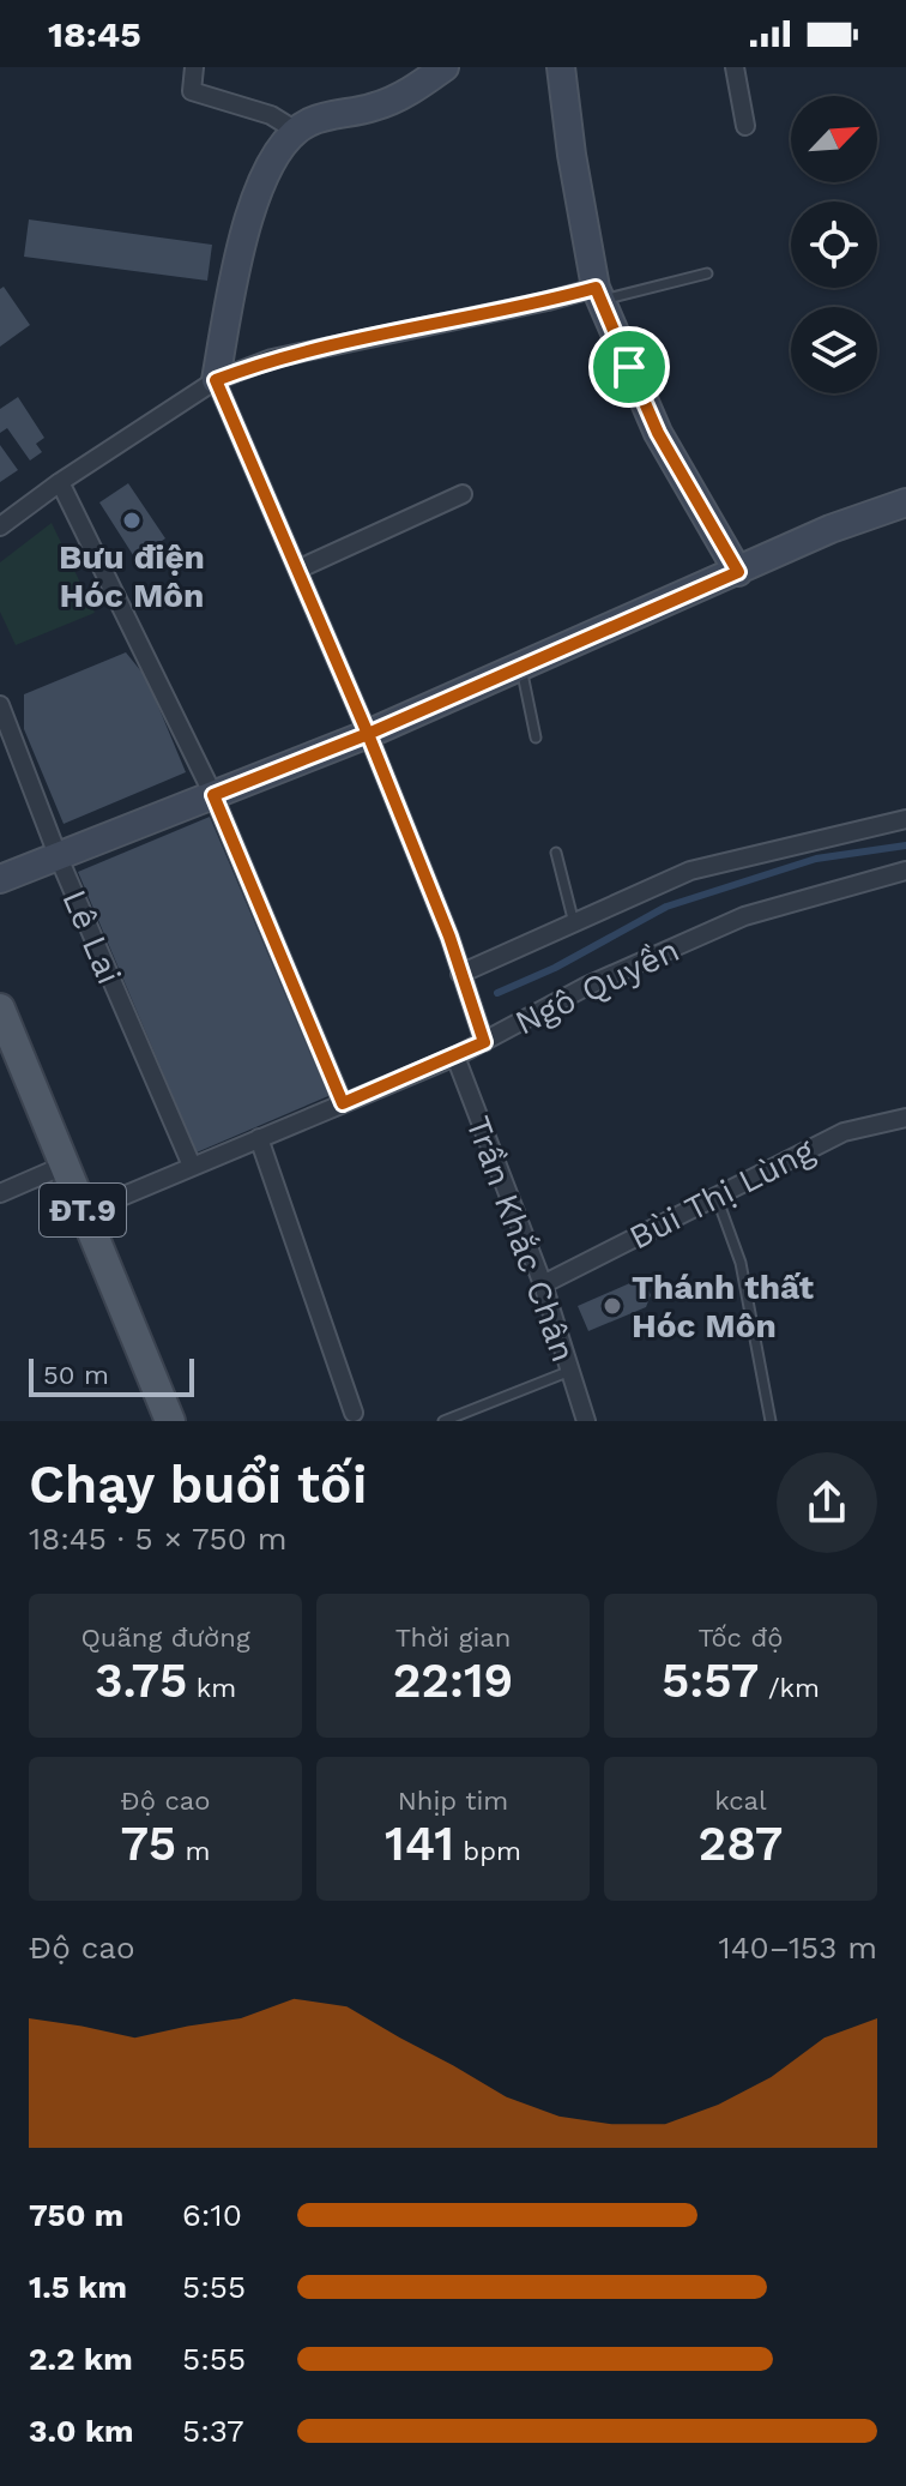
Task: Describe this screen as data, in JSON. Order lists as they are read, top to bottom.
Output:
{
  "streets": {
    "main road": ["ĐT.9"],
    "street": [
      "Lê Lai",
      "Ngô Quyền",
      "Bùi Thị Lùng",
      "Trần Khắc Chân"
    ]
  },
  "crossings": [
    ["Lê Lai", "Ngô Quyền"],
    ["Ngô Quyền", "ĐT.9"],
    ["Ngô Quyền", "Trần Khắc Chân"],
    ["Bùi Thị Lùng", "Trần Khắc Chân"]
  ],
  "places": ["Bưu điện Hóc Môn", "Thánh thất Hóc Môn"],
  "scale_bar": "50 m",
  "north": "top right",
  "page": {
    "status": "18:45",
    "scale": "50 m",
    "heading": ["Chạy buổi tối", "18:45 · 5 × 750 m"],
    "stats": [
      ["Quãng đường", "3.75 km"],
      ["Thời gian", "22:19"],
      ["Tốc độ", "5:57 /km"],
      ["Độ cao", "75 m"],
      ["Nhịp tim", "141 bpm"],
      ["kcal", "287"]
    ],
    "chart": ["Độ cao", "140–153 m"],
    "list": [
      {
        "name": "750 m",
        "note": "6:10"
      },
      {
        "name": "1.5 km",
        "note": "5:55"
      },
      {
        "name": "2.2 km",
        "note": "5:55"
      },
      {
        "name": "3.0 km",
        "note": "5:37"
      }
    ]
  }
}
